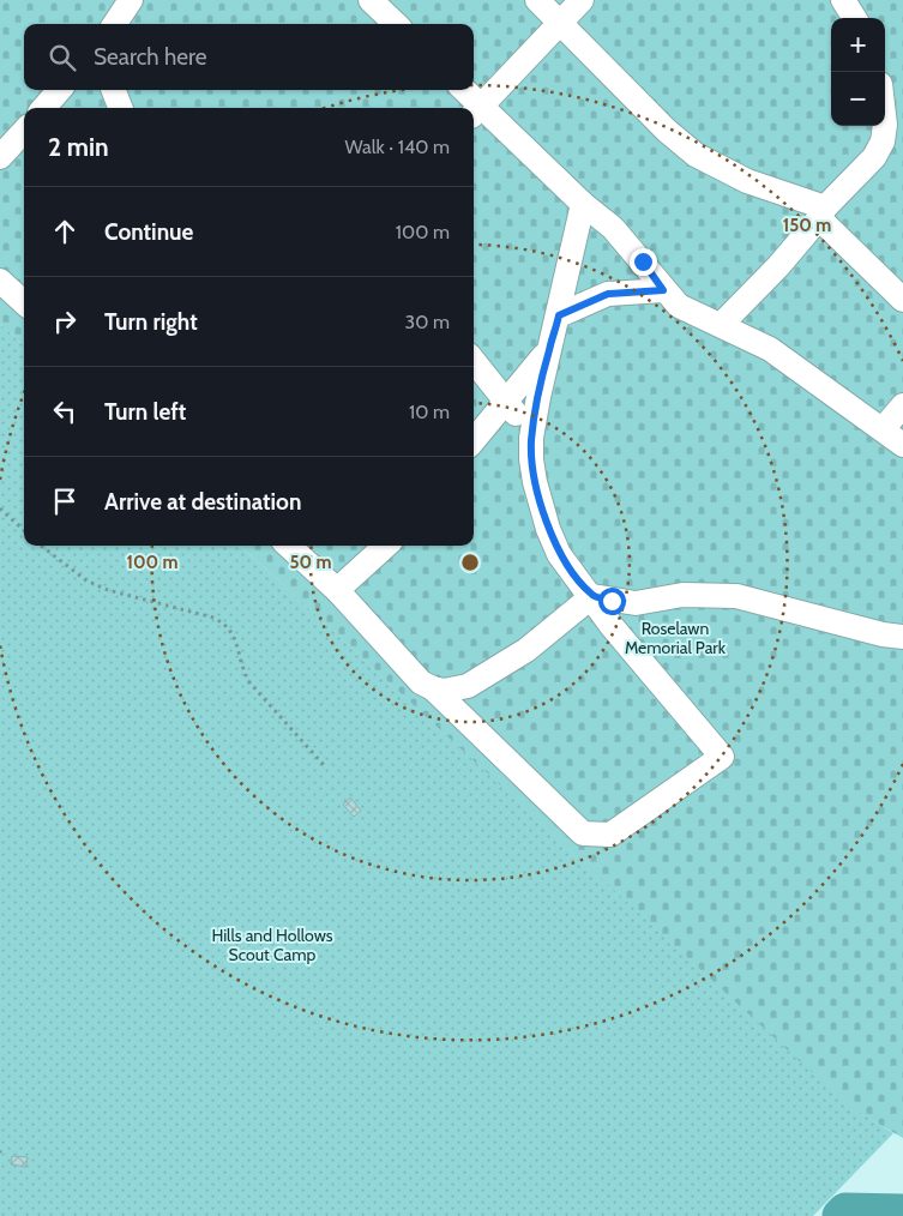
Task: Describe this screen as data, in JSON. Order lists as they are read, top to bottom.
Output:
{
  "parks": ["Roselawn Memorial Park", "Hills and Hollows Scout Camp"],
  "page": {
    "map_buttons": ["+", "−"],
    "search": "Search here",
    "heading": ["2 min", "Walk · 140 m"],
    "list": [
      ["Continue", "100 m"],
      ["Turn right", "30 m"],
      ["Turn left", "10 m"],
      "Arrive at destination"
    ]
  },
  "rings": ["150 m", "100 m", "50 m"]
}
